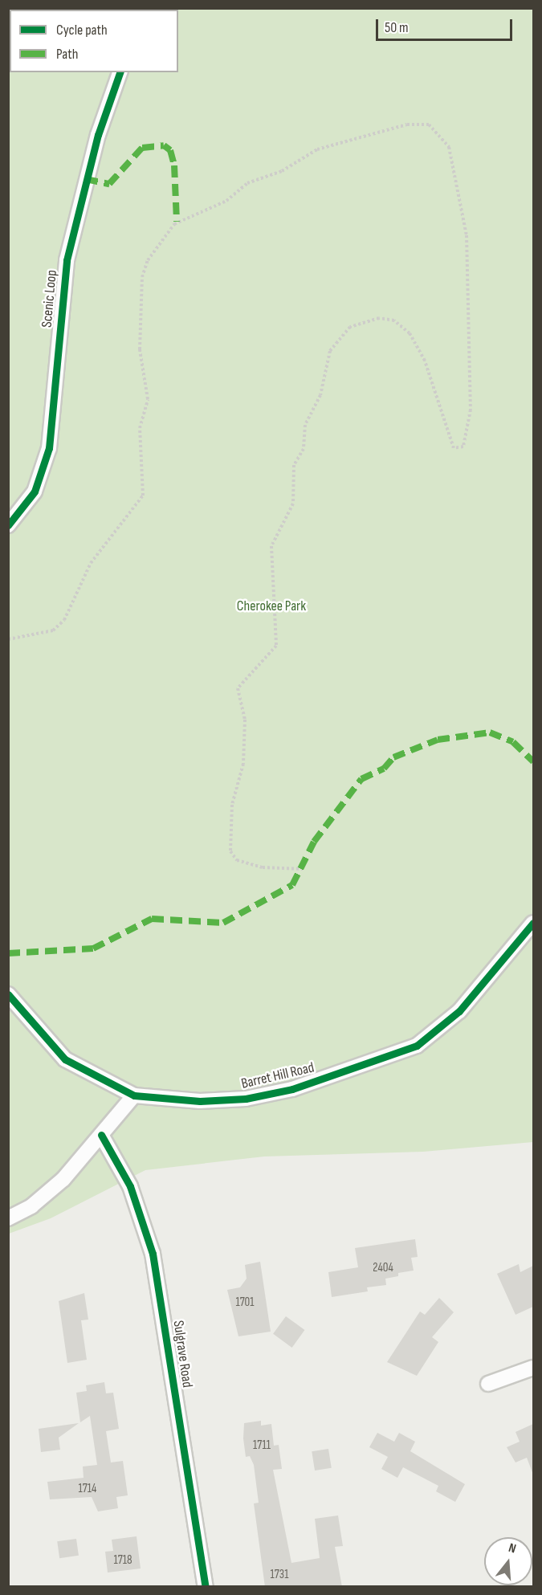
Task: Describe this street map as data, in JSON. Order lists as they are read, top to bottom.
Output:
{
  "streets": {
    "street": ["Scenic Loop", "Barret Hill Road", "Sulgrave Road"]
  },
  "parks": ["Cherokee Park"],
  "house_numbers": [
    "2404",
    "1701",
    "1711",
    "1714",
    "1718",
    "1731"
  ],
  "legend": ["Cycle path", "Path"],
  "scale_bar": "50 m",
  "north": "top"
}
